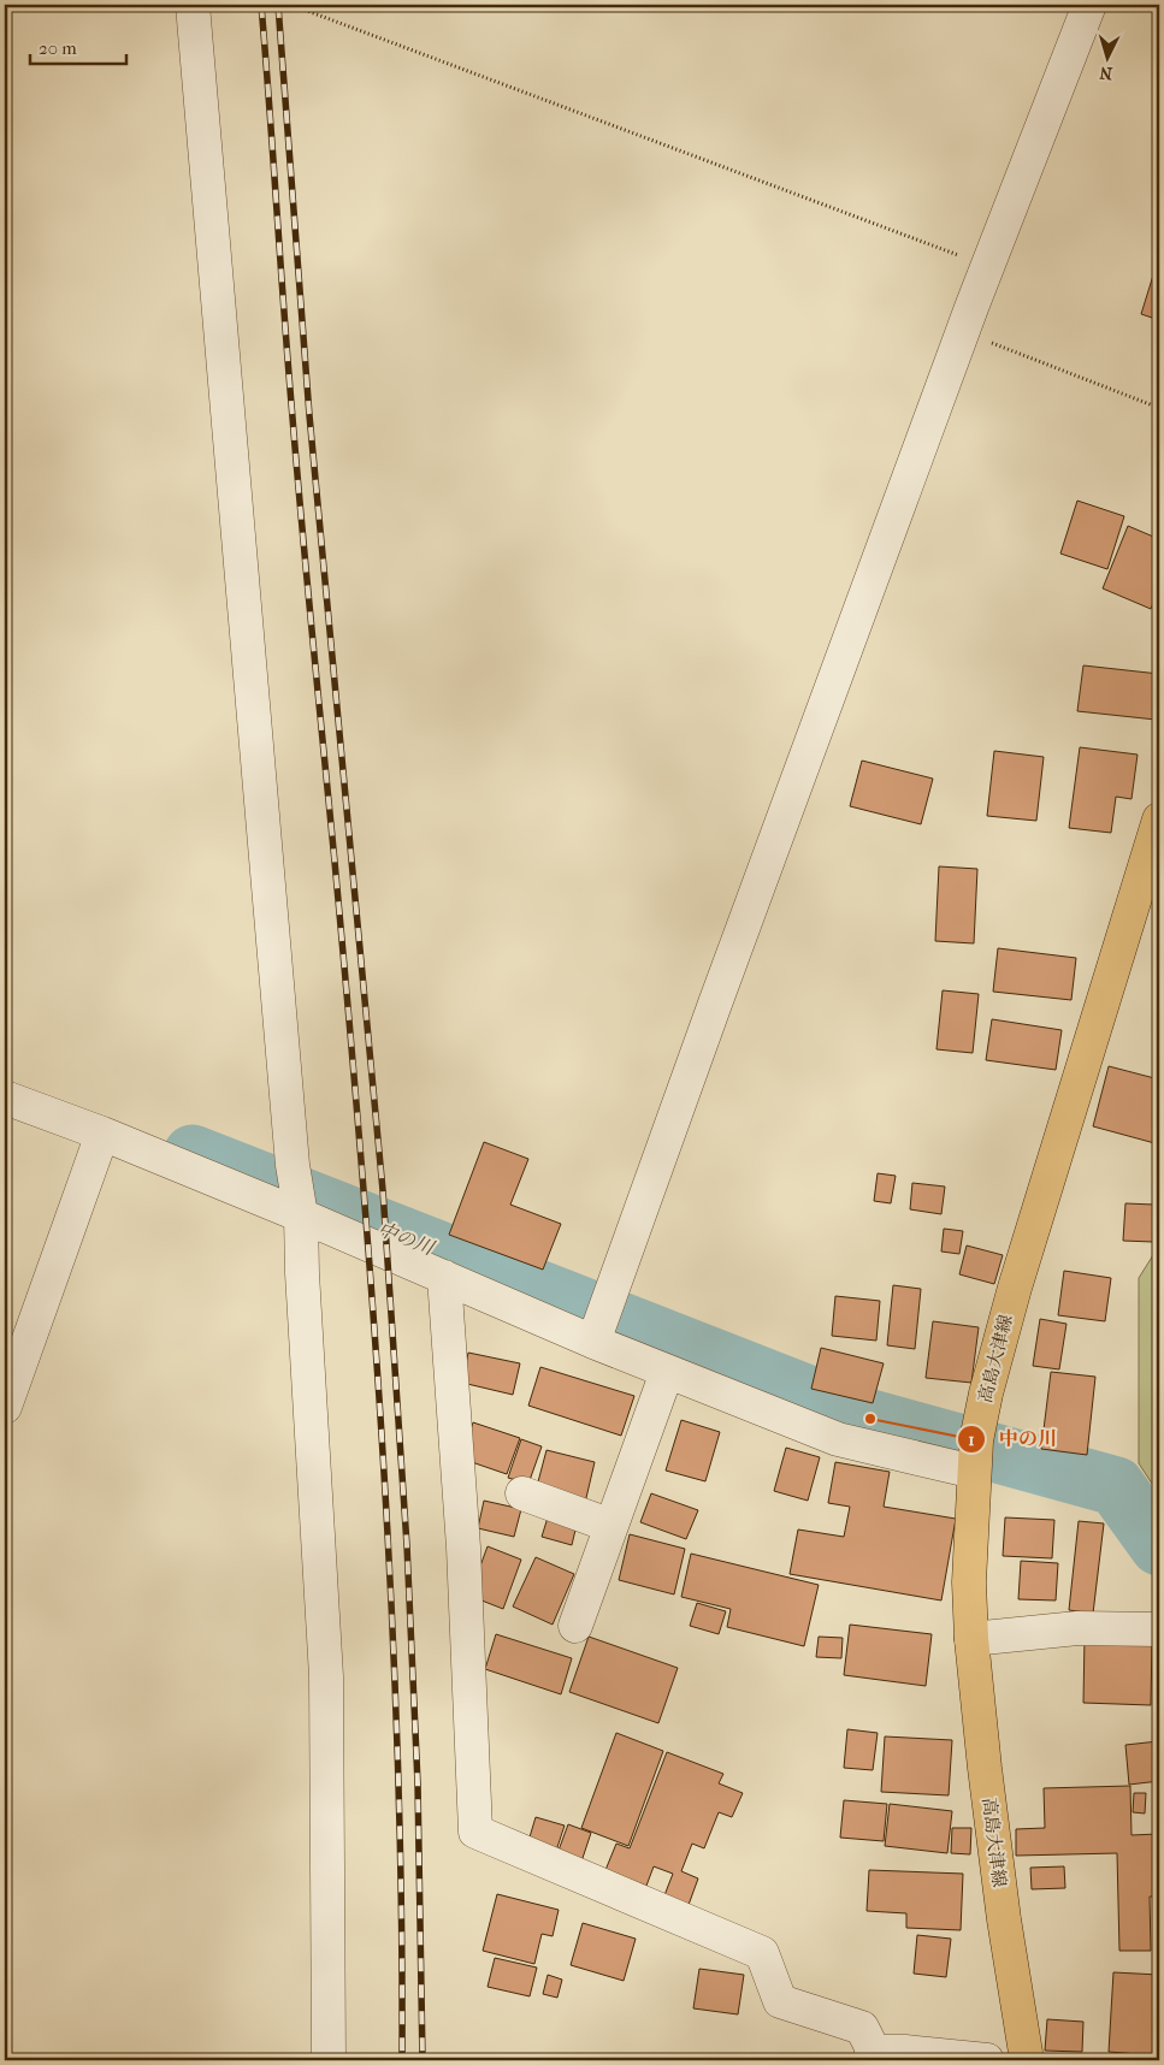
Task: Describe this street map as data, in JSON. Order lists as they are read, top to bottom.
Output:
{
  "streets": {
    "main road": ["高島大津線"]
  },
  "water": ["中の川"],
  "places": ["中の川"],
  "scale_bar": "20 m",
  "north": "bottom"
}
